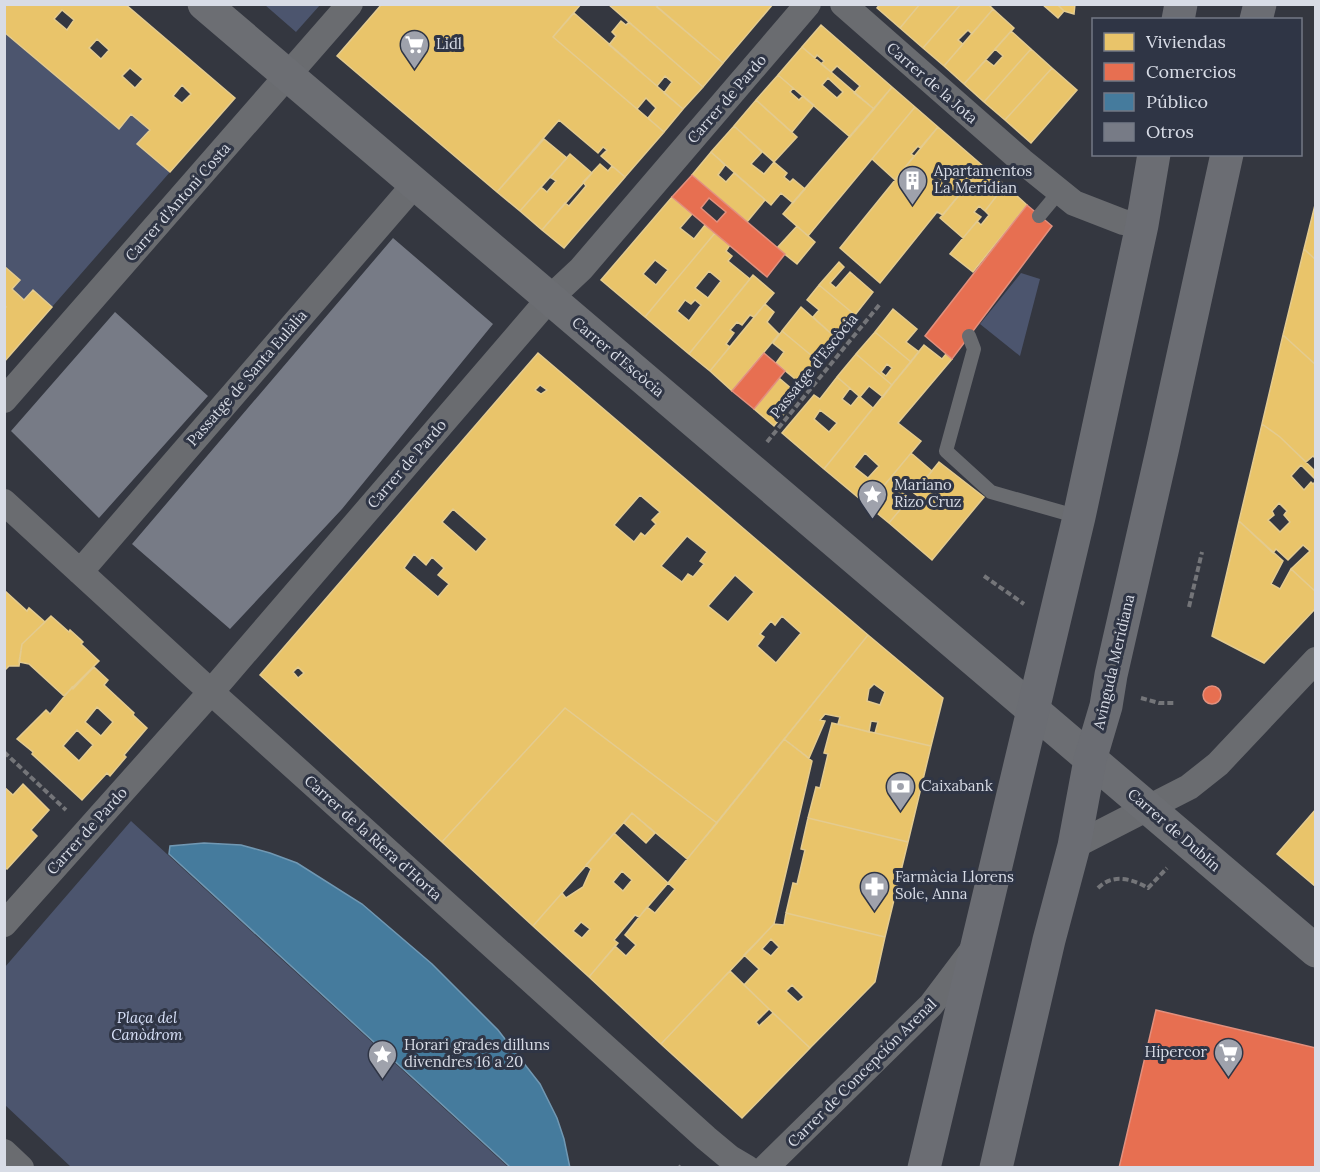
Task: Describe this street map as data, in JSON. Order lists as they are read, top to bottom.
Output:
{
  "streets": {
    "main road": ["Carrer d'Escòcia", "Avinguda Meridiana", "Carrer de Dublín"],
    "street": [
      "Carrer de la Jota",
      "Carrer de Pardo",
      "Carrer d'Antoni Costa",
      "Passatge de Santa Eulàlia",
      "Carrer de la Riera d'Horta",
      "Carrer de Concepción Arenal"
    ],
    "path": ["Passatge d'Escòcia"]
  },
  "crossings": [
    ["Carrer de Pardo", "Carrer d'Escòcia"],
    ["Carrer de Pardo", "Carrer de la Riera d'Horta"],
    ["Carrer d'Antoni Costa", "Carrer d'Escòcia"],
    ["Carrer d'Escòcia", "Passatge de Santa Eulàlia"],
    ["Carrer d'Escòcia", "Carrer de Dublín"],
    ["Passatge de Santa Eulàlia", "Carrer de la Riera d'Horta"],
    ["Avinguda Meridiana", "Carrer de Dublín"]
  ],
  "parks": ["Plaça del Canòdrom"],
  "places": {
    "supermarket": ["Lidl", "Hipercor"],
    "building": ["Apartamentos La Meridian"],
    "place": ["Mariano Rizo Cruz", "Horari grades dilluns divendres 16 a 20"],
    "bank": ["Caixabank"],
    "pharmacy": ["Farmàcia Llorens Sole, Anna"]
  },
  "legend": [
    "Viviendas",
    "Comercios",
    "Público",
    "Otros"
  ]
}
